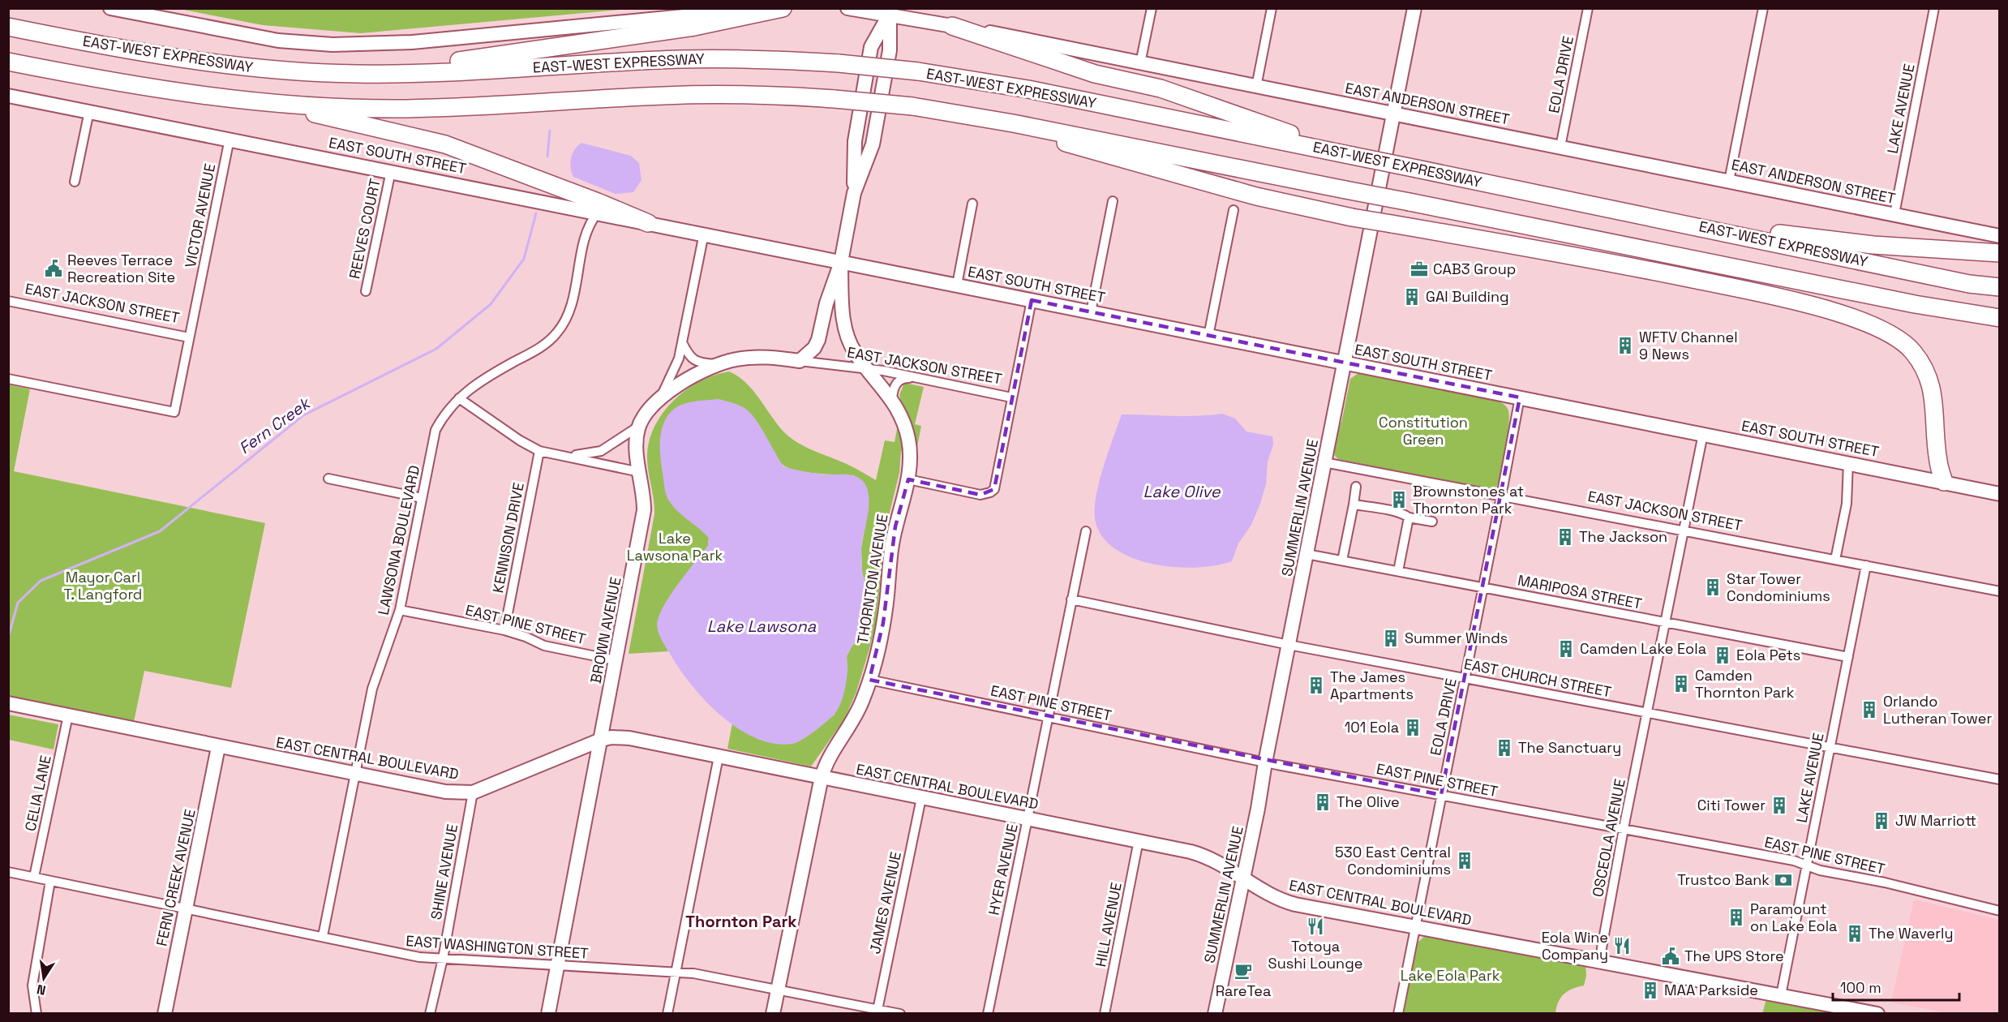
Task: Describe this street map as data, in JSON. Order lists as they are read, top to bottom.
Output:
{
  "streets": {
    "highway": ["EAST-WEST EXPRESSWAY"],
    "street": [
      "EOLA DRIVE",
      "EAST ANDERSON STREET",
      "LAKE AVENUE",
      "EAST SOUTH STREET",
      "VICTOR AVENUE",
      "REEVES COURT",
      "EAST JACKSON STREET",
      "SUMMERLIN AVENUE",
      "KENNISON DRIVE",
      "LAWSONA BOULEVARD",
      "THORNTON AVENUE",
      "MARIPOSA STREET",
      "EAST PINE STREET",
      "BROWN AVENUE",
      "EAST CHURCH STREET",
      "EAST CENTRAL BOULEVARD",
      "CELIA LANE",
      "OSCEOLA AVENUE",
      "HYER AVENUE",
      "SHINE AVENUE",
      "FERN CREEK AVENUE",
      "JAMES AVENUE",
      "HILL AVENUE",
      "EAST WASHINGTON STREET"
    ]
  },
  "crossings": [
    ["EOLA DRIVE", "EAST ANDERSON STREET"],
    ["EOLA DRIVE", "EAST SOUTH STREET"],
    ["EOLA DRIVE", "EAST JACKSON STREET"],
    ["EOLA DRIVE", "MARIPOSA STREET"],
    ["EOLA DRIVE", "EAST PINE STREET"],
    ["EOLA DRIVE", "EAST CHURCH STREET"],
    ["EOLA DRIVE", "EAST CENTRAL BOULEVARD"],
    ["EAST ANDERSON STREET", "LAKE AVENUE"],
    ["EAST ANDERSON STREET", "SUMMERLIN AVENUE"],
    ["LAKE AVENUE", "EAST JACKSON STREET"],
    ["LAKE AVENUE", "MARIPOSA STREET"],
    ["LAKE AVENUE", "EAST PINE STREET"],
    ["LAKE AVENUE", "EAST CHURCH STREET"],
    ["LAKE AVENUE", "EAST CENTRAL BOULEVARD"],
    ["EAST SOUTH STREET", "VICTOR AVENUE"],
    ["EAST SOUTH STREET", "REEVES COURT"],
    ["EAST SOUTH STREET", "SUMMERLIN AVENUE"],
    ["EAST SOUTH STREET", "LAWSONA BOULEVARD"],
    ["EAST SOUTH STREET", "THORNTON AVENUE"],
    ["EAST SOUTH STREET", "OSCEOLA AVENUE"],
    ["VICTOR AVENUE", "EAST JACKSON STREET"],
    ["EAST JACKSON STREET", "SUMMERLIN AVENUE"],
    ["EAST JACKSON STREET", "THORNTON AVENUE"],
    ["EAST JACKSON STREET", "OSCEOLA AVENUE"],
    ["SUMMERLIN AVENUE", "MARIPOSA STREET"],
    ["SUMMERLIN AVENUE", "EAST PINE STREET"],
    ["SUMMERLIN AVENUE", "EAST CHURCH STREET"],
    ["SUMMERLIN AVENUE", "EAST CENTRAL BOULEVARD"],
    ["KENNISON DRIVE", "EAST PINE STREET"],
    ["LAWSONA BOULEVARD", "EAST PINE STREET"],
    ["LAWSONA BOULEVARD", "EAST CENTRAL BOULEVARD"],
    ["LAWSONA BOULEVARD", "EAST WASHINGTON STREET"],
    ["THORNTON AVENUE", "EAST PINE STREET"],
    ["THORNTON AVENUE", "EAST CENTRAL BOULEVARD"],
    ["THORNTON AVENUE", "EAST WASHINGTON STREET"],
    ["MARIPOSA STREET", "OSCEOLA AVENUE"],
    ["EAST PINE STREET", "BROWN AVENUE"],
    ["EAST PINE STREET", "OSCEOLA AVENUE"],
    ["EAST PINE STREET", "HYER AVENUE"],
    ["BROWN AVENUE", "EAST CENTRAL BOULEVARD"],
    ["BROWN AVENUE", "EAST WASHINGTON STREET"],
    ["EAST CHURCH STREET", "OSCEOLA AVENUE"],
    ["EAST CHURCH STREET", "HYER AVENUE"],
    ["EAST CENTRAL BOULEVARD", "CELIA LANE"],
    ["EAST CENTRAL BOULEVARD", "OSCEOLA AVENUE"],
    ["EAST CENTRAL BOULEVARD", "HYER AVENUE"],
    ["EAST CENTRAL BOULEVARD", "SHINE AVENUE"],
    ["EAST CENTRAL BOULEVARD", "FERN CREEK AVENUE"],
    ["EAST CENTRAL BOULEVARD", "JAMES AVENUE"],
    ["EAST CENTRAL BOULEVARD", "HILL AVENUE"],
    ["CELIA LANE", "EAST WASHINGTON STREET"],
    ["SHINE AVENUE", "EAST WASHINGTON STREET"],
    ["FERN CREEK AVENUE", "EAST WASHINGTON STREET"],
    ["JAMES AVENUE", "EAST WASHINGTON STREET"]
  ],
  "districts": ["Thornton Park"],
  "water": ["Fern Creek", "Lake Olive", "Lake Lawsona"],
  "parks": [
    "Constitution Green",
    "Lake Lawsona Park",
    "Mayor Carl T. Langford",
    "Lake Eola Park"
  ],
  "places": {
    "public building": ["Reeves Terrace Recreation Site", "The UPS Store"],
    "office": ["CAB3 Group"],
    "building": [
      "GAI Building",
      "WFTV Channel 9 News",
      "Brownstones at Thornton Park",
      "The Jackson",
      "Star Tower Condominiums",
      "Summer Winds",
      "Camden Lake Eola",
      "Eola Pets",
      "Camden Thornton Park",
      "The James Apartments",
      "Orlando Lutheran Tower",
      "101 Eola",
      "The Sanctuary",
      "The Olive",
      "Citi Tower",
      "JW Marriott",
      "530 East Central Condominiums",
      "Paramount on Lake Eola",
      "The Waverly",
      "MAA Parkside"
    ],
    "bank": ["Trustco Bank"],
    "restaurant": ["Totoya Sushi Lounge", "Eola Wine Company"],
    "cafe": ["RareTea"]
  },
  "scale_bar": "100 m",
  "north": "bottom"
}
